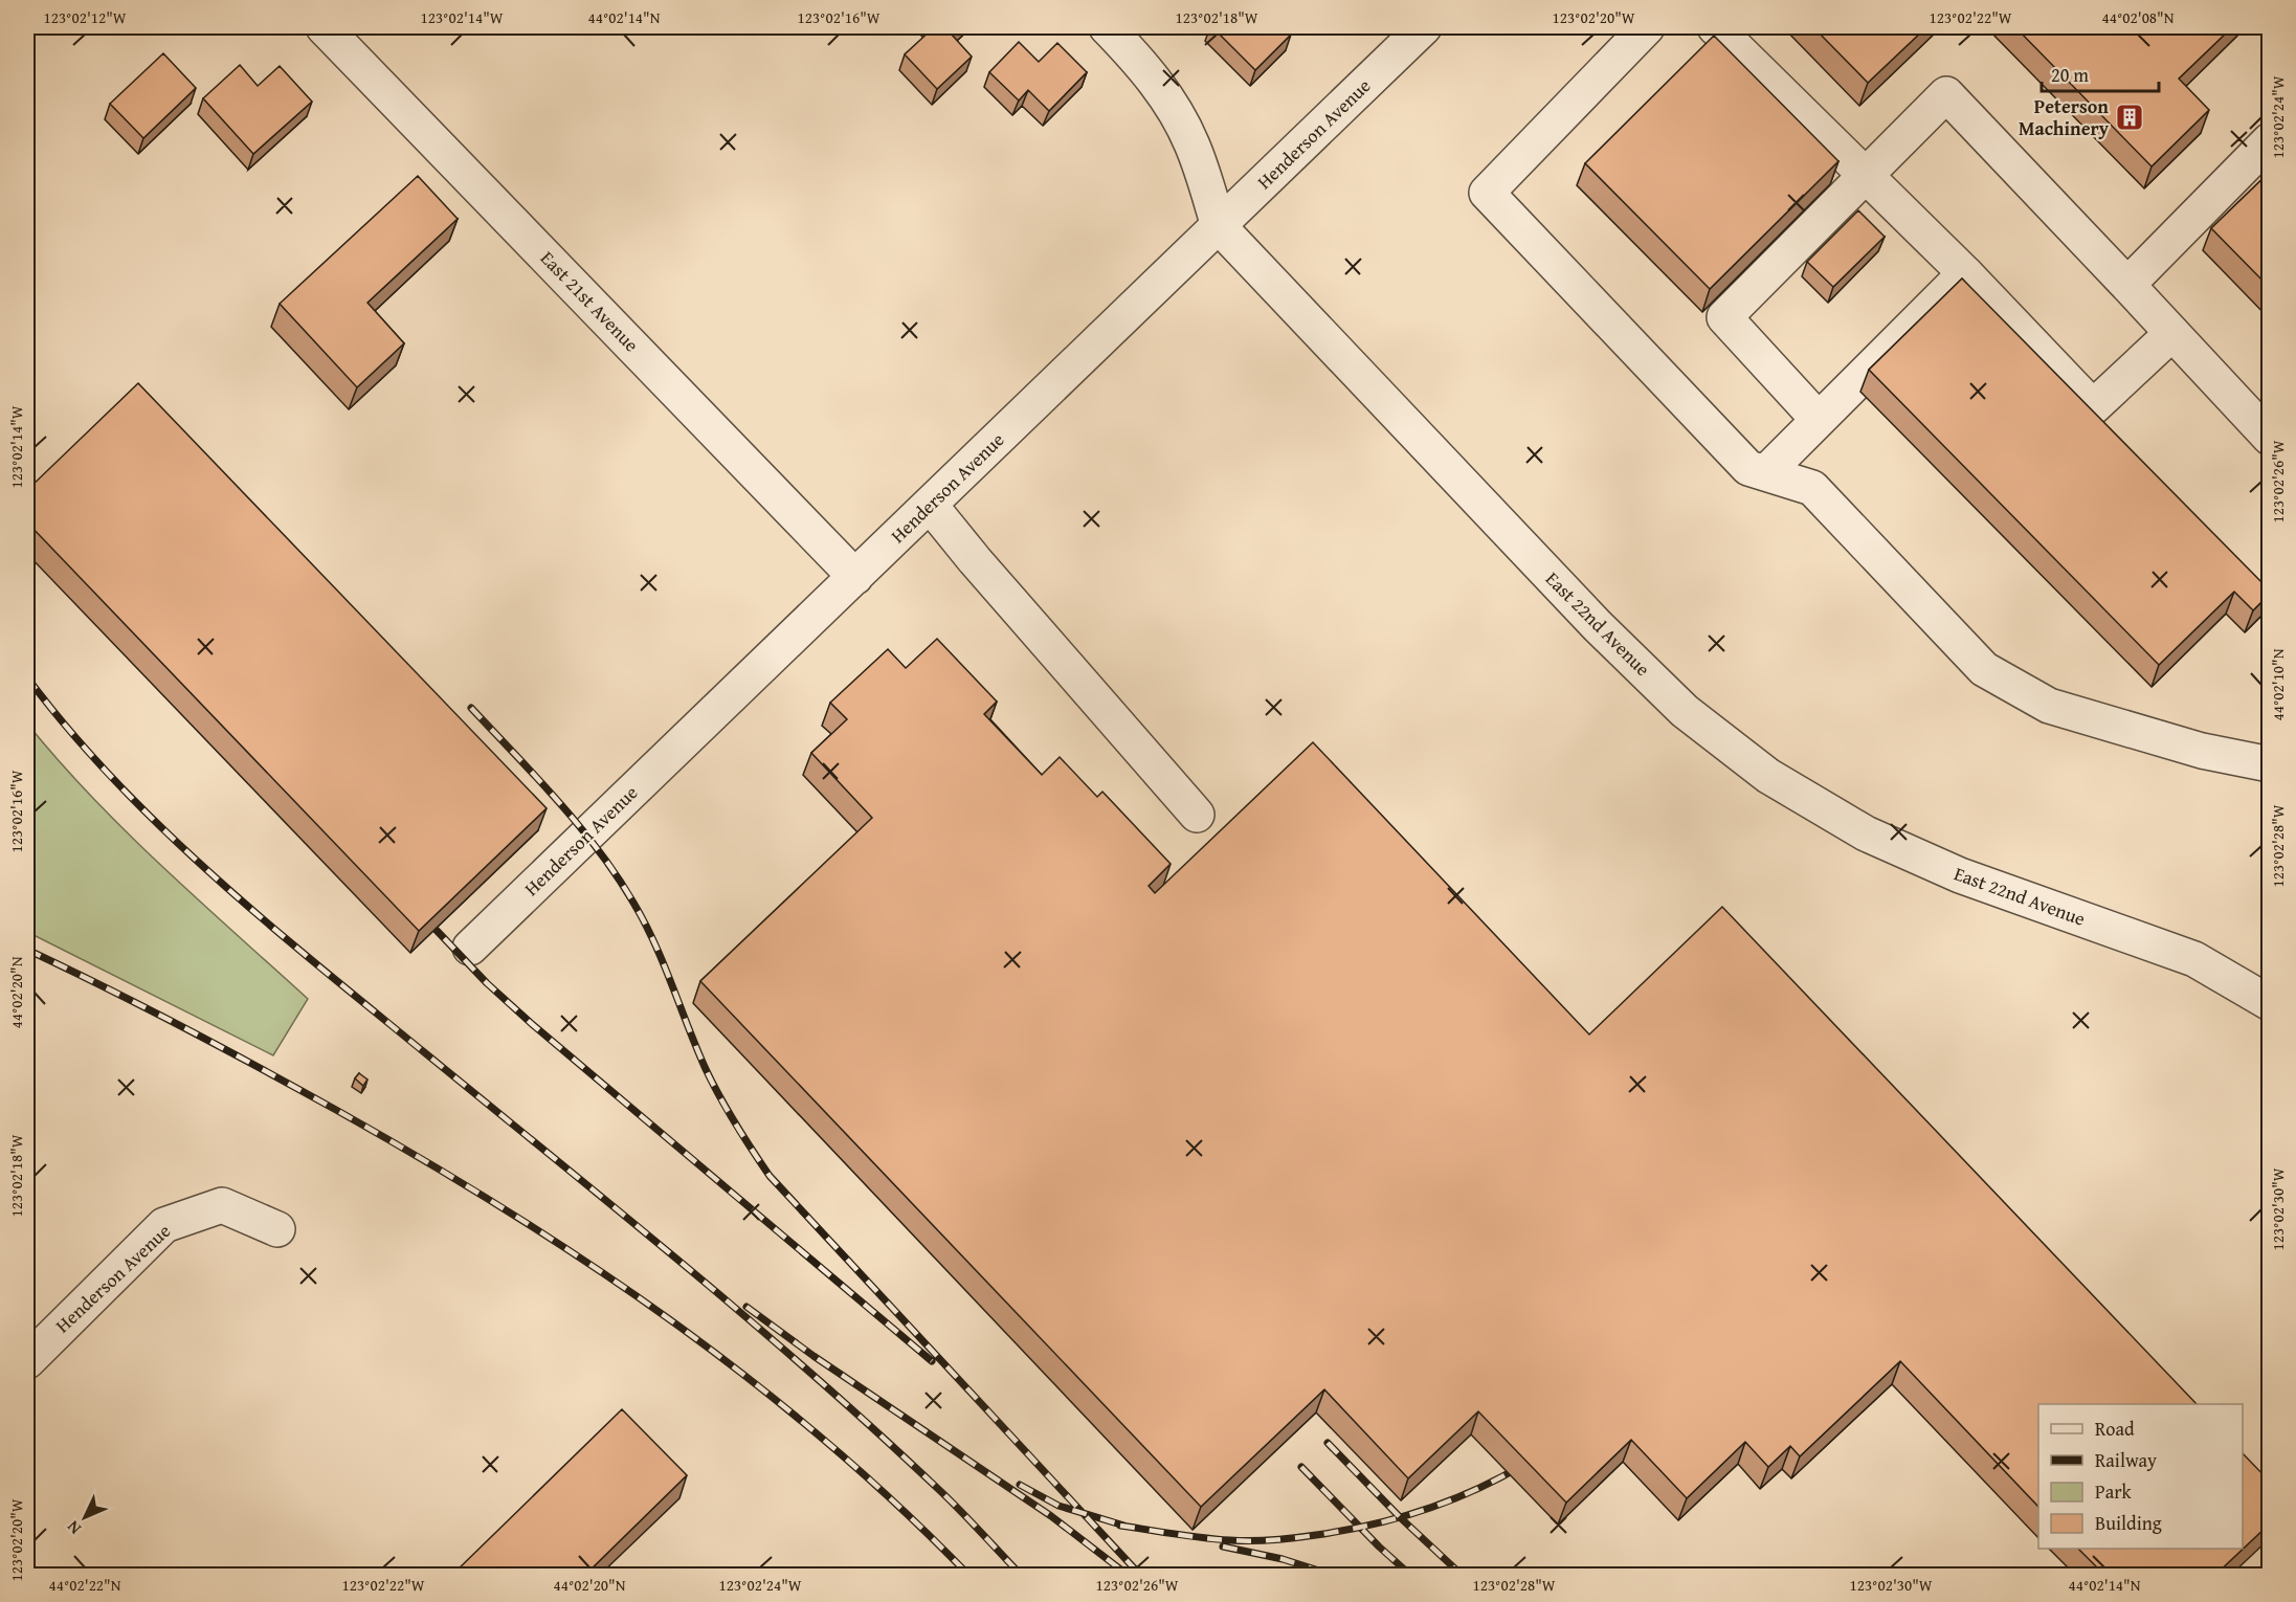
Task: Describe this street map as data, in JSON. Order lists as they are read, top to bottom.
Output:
{
  "streets": {
    "street": ["Henderson Avenue", "East 21st Avenue", "East 22nd Avenue"]
  },
  "crossings": [
    ["Henderson Avenue", "East 21st Avenue"],
    ["Henderson Avenue", "East 22nd Avenue"]
  ],
  "places": {
    "building": ["Peterson Machinery"]
  },
  "legend": [
    "Road",
    "Railway",
    "Park",
    "Building"
  ],
  "scale_bar": "20 m",
  "north": "bottom left",
  "coordinates": [
    "123°02'12\"W",
    "123°02'14\"W",
    "44°02'14\"N",
    "123°02'16\"W",
    "123°02'18\"W",
    "123°02'20\"W",
    "123°02'22\"W",
    "44°02'08\"N",
    "123°02'24\"W",
    "123°02'26\"W",
    "44°02'10\"N",
    "123°02'28\"W",
    "44°02'20\"N",
    "123°02'30\"W",
    "44°02'22\"N"
  ]
}
